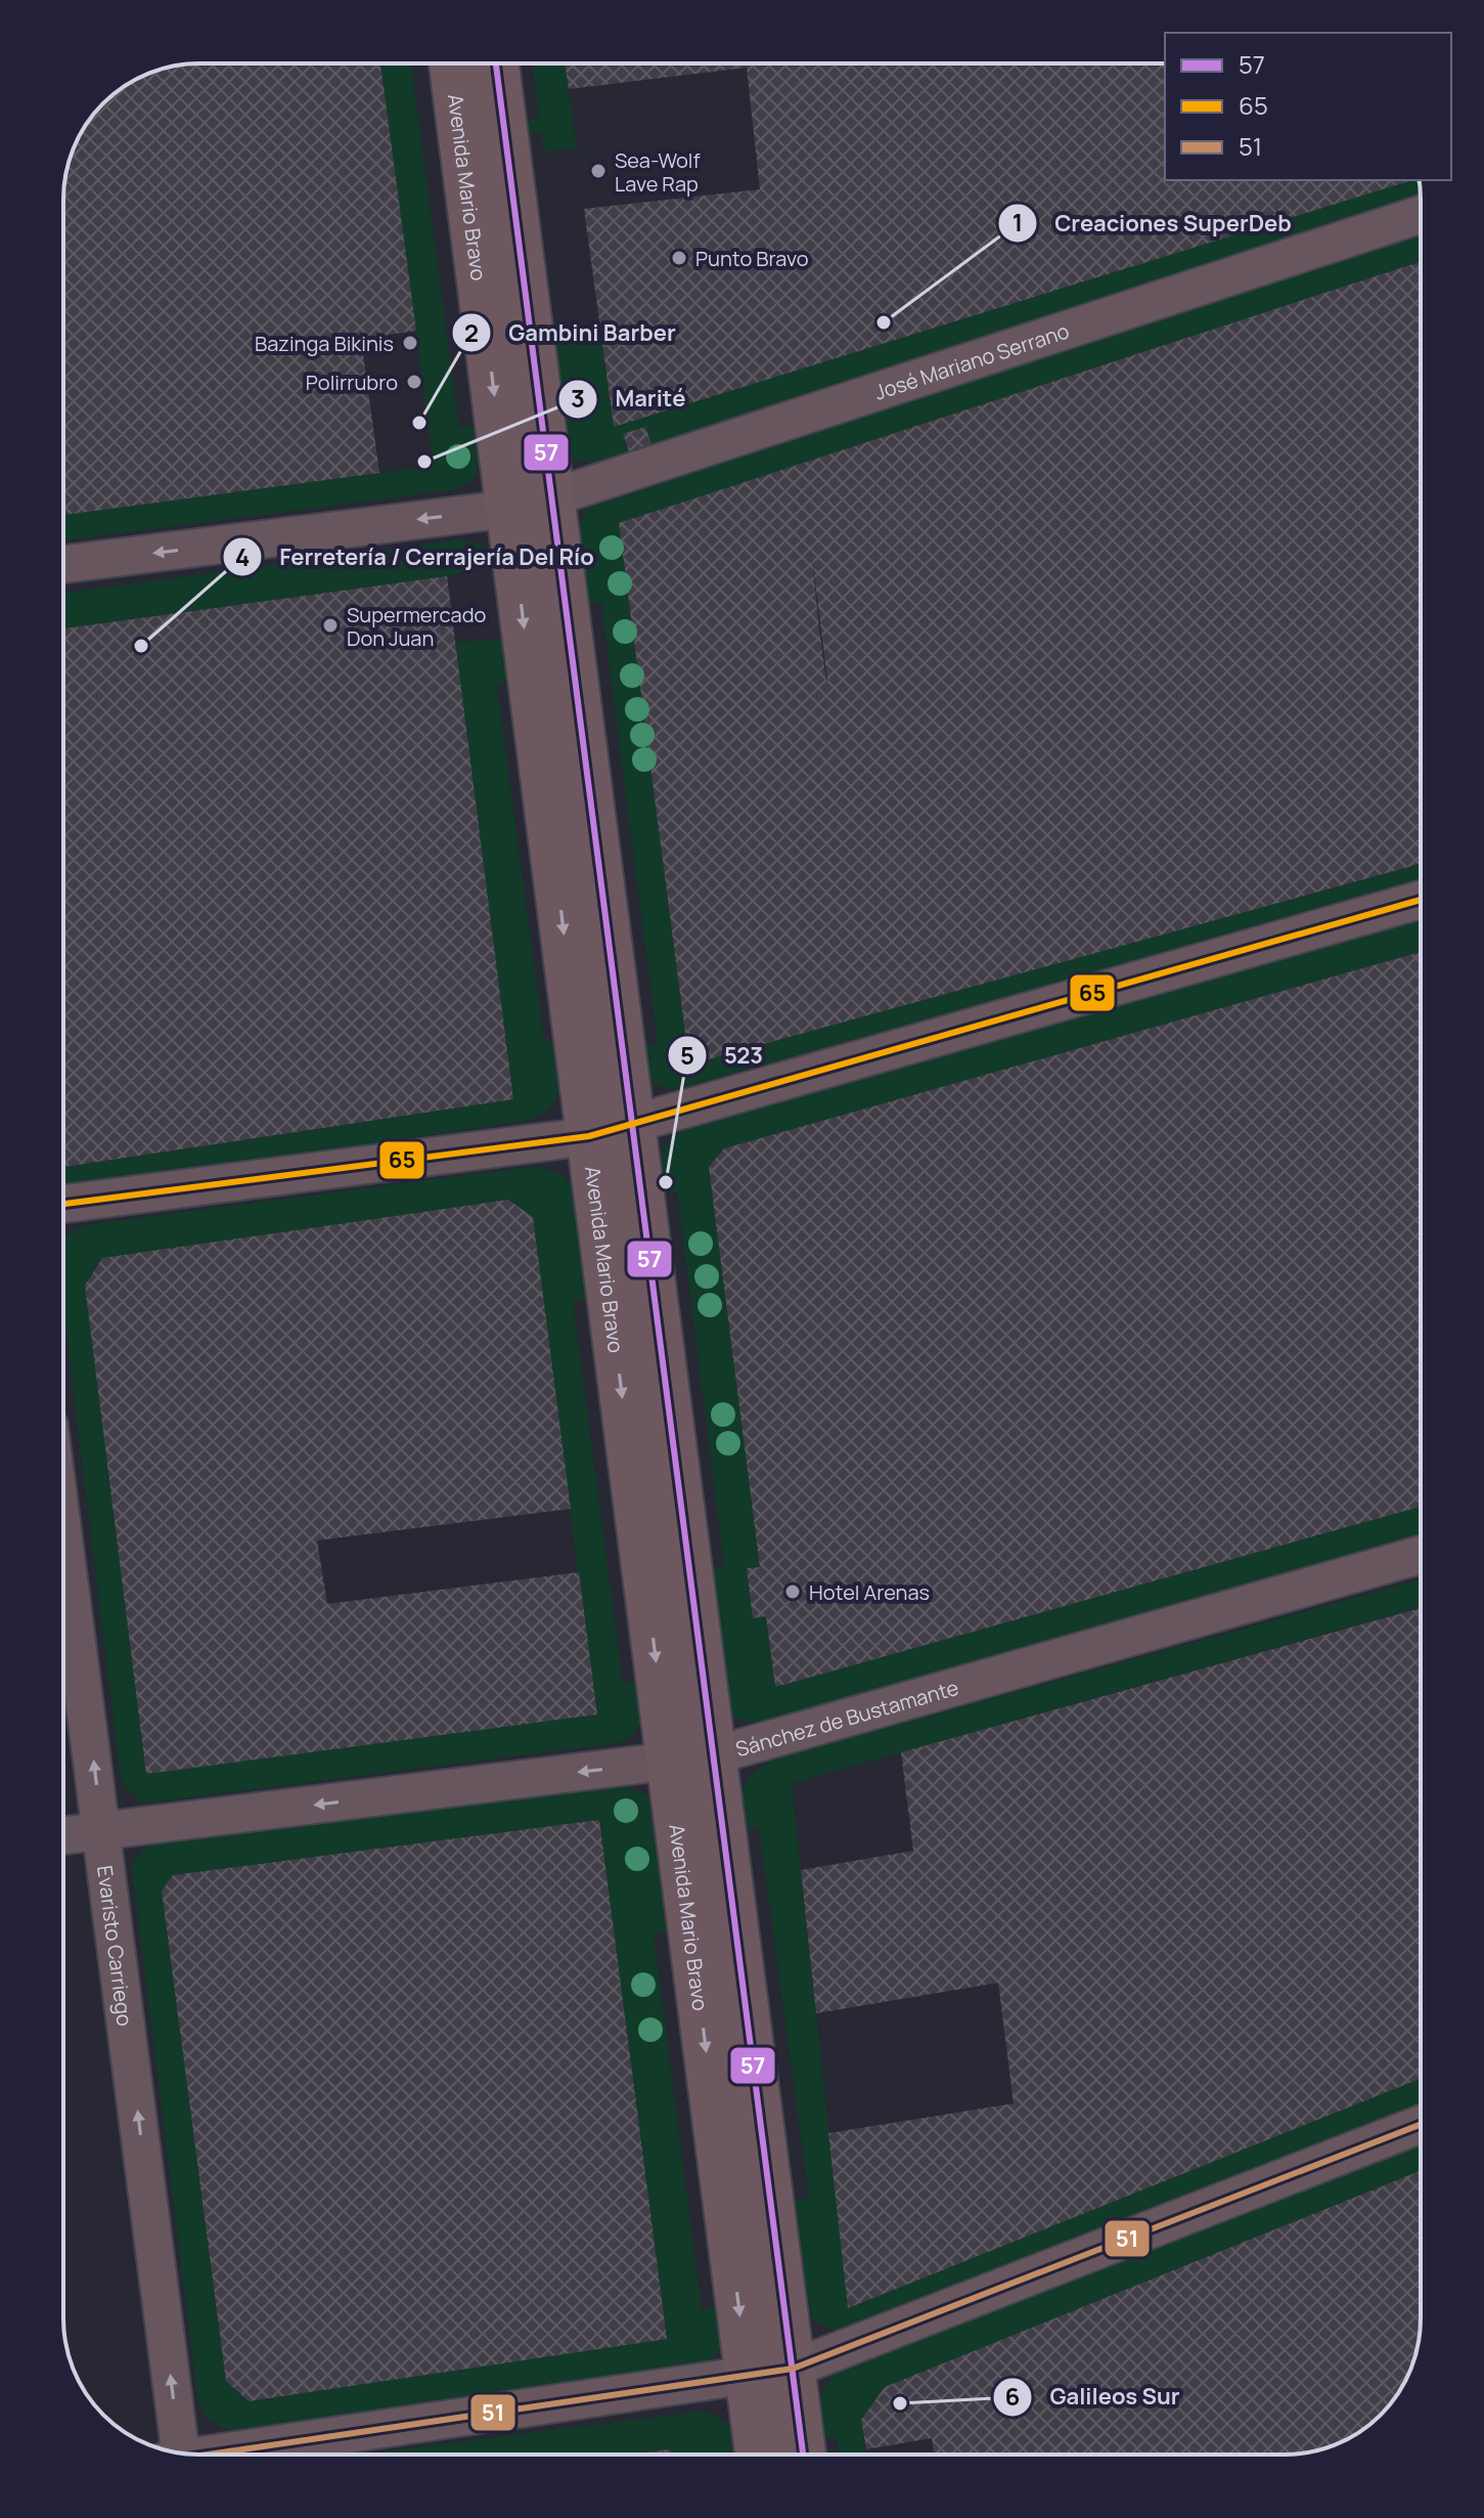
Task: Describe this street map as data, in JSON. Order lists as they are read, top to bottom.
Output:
{
  "streets": {
    "main road": ["Avenida Mario Bravo"],
    "street": ["José Mariano Serrano", "Sánchez de Bustamante", "Evaristo Carriego"]
  },
  "crossings": [
    ["Avenida Mario Bravo", "José Mariano Serrano"],
    ["Avenida Mario Bravo", "Sánchez de Bustamante"],
    ["Sánchez de Bustamante", "Evaristo Carriego"]
  ],
  "one_way": ["Sánchez de Bustamante", "Evaristo Carriego"],
  "places": [
    "Sea-Wolf Lave Rap",
    "Punto Bravo",
    "Creaciones SuperDeb",
    "Bazinga Bikinis",
    "Polirrubro",
    "Gambini Barber",
    "Marité",
    "Supermercado Don Juan",
    "Ferretería / Cerrajería Del Río",
    "523",
    "Hotel Arenas",
    "Galileos Sur"
  ],
  "lines": ["transit line 57", "transit line 65", "transit line 51"],
  "legend": ["57", "65", "51"]
}
